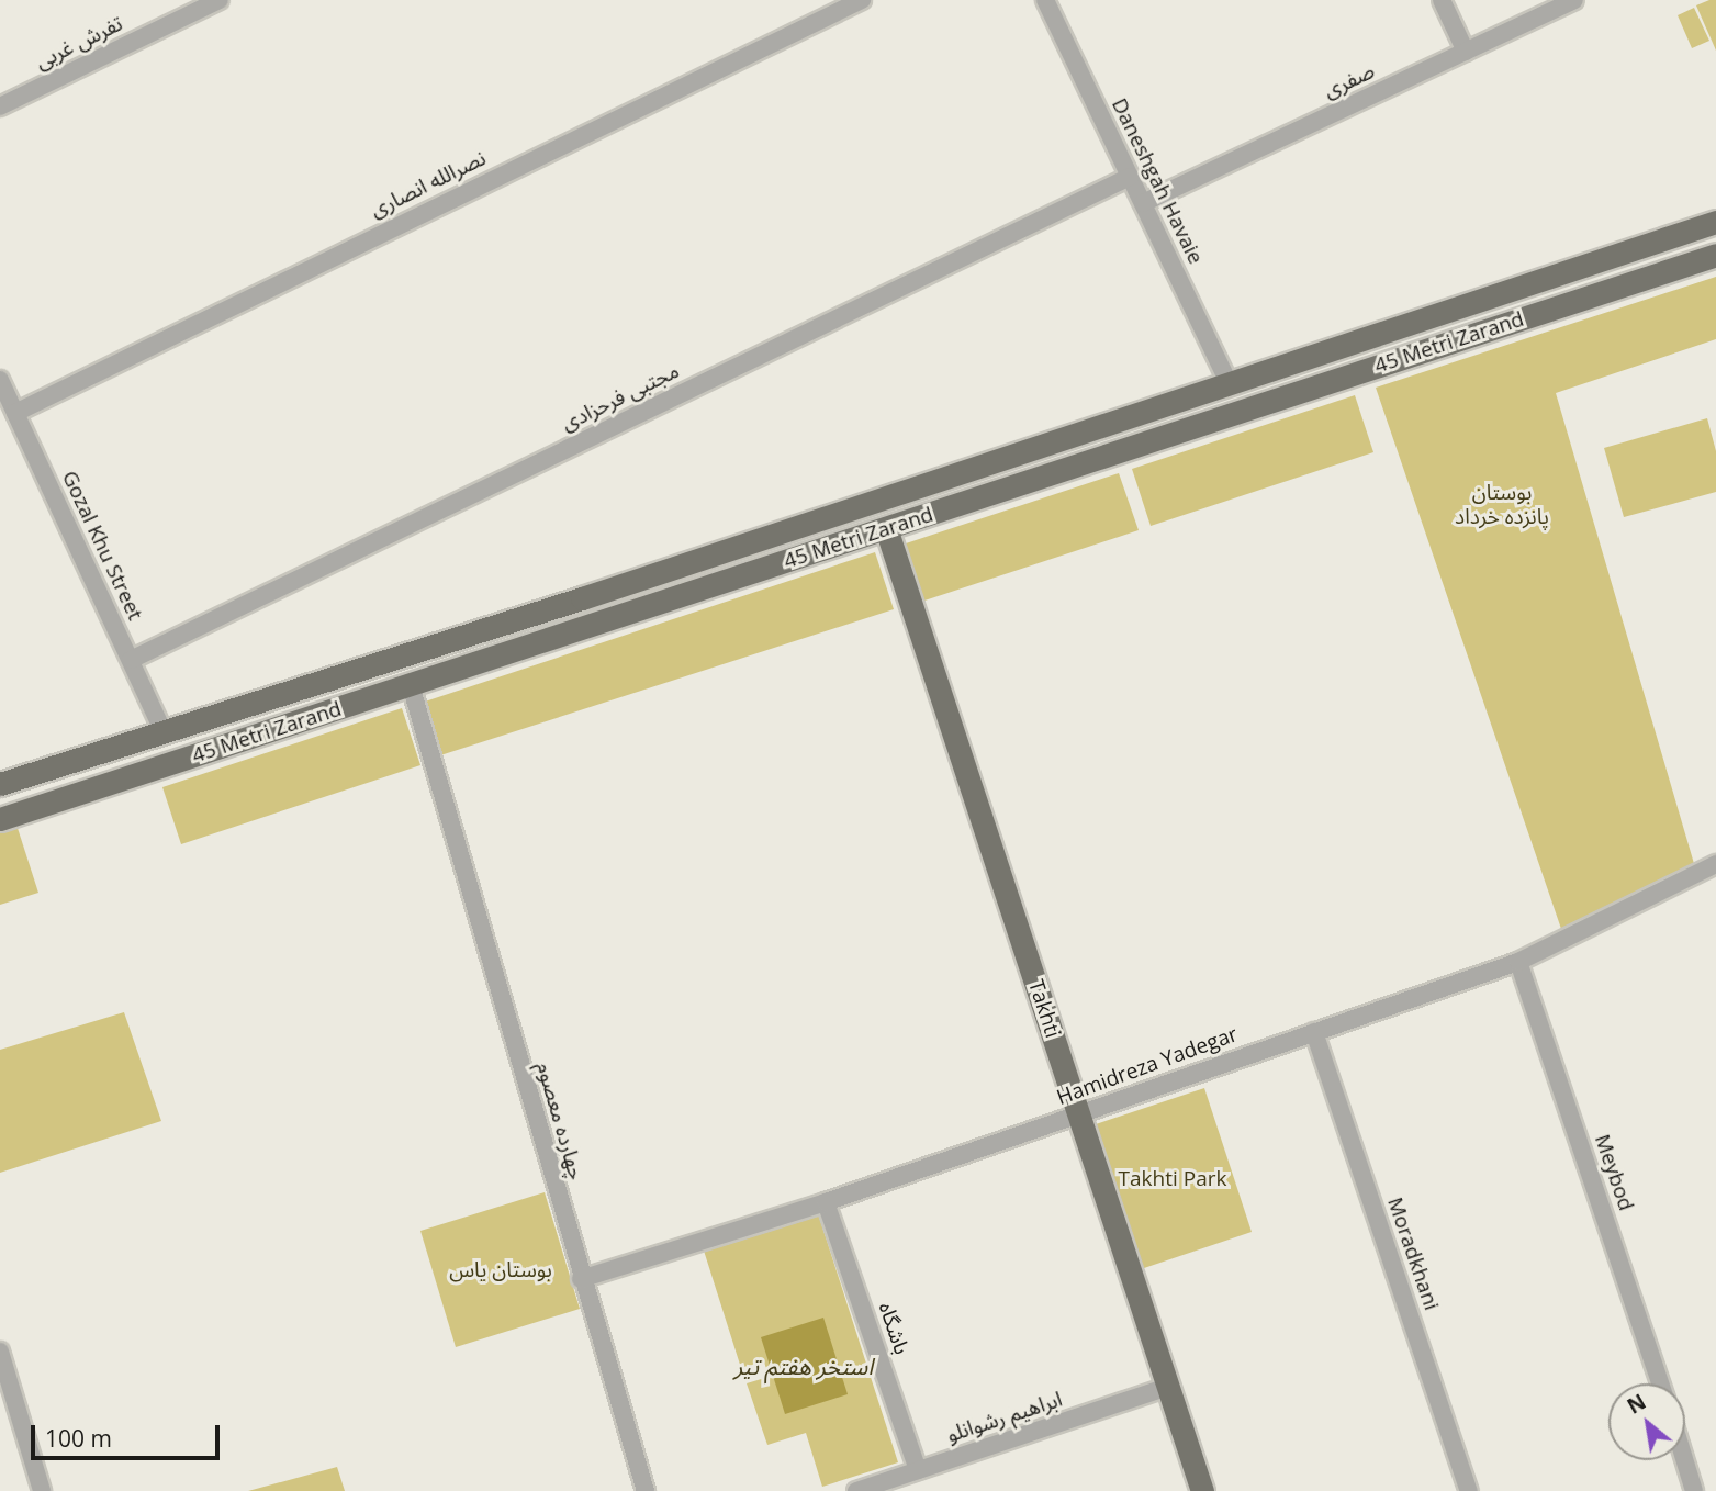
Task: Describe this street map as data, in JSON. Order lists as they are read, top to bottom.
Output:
{
  "streets": {
    "main road": ["45 Metri Zarand", "Takhti"],
    "street": [
      "تفرش غربی",
      "صفری",
      "Daneshgah Havaie",
      "نصرالله انصاری",
      "مجتبی فرحزادی",
      "Gozal Khu Street",
      "Hamidreza Yadegar",
      "چهارده معصوم",
      "Meybod",
      "Moradkhani",
      "باشگاه",
      "ابراهیم رشوانلو"
    ]
  },
  "crossings": [
    ["صفری", "Daneshgah Havaie"],
    ["Daneshgah Havaie", "45 Metri Zarand"],
    ["Daneshgah Havaie", "مجتبی فرحزادی"],
    ["نصرالله انصاری", "Gozal Khu Street"],
    ["45 Metri Zarand", "Gozal Khu Street"],
    ["45 Metri Zarand", "Takhti"],
    ["45 Metri Zarand", "چهارده معصوم"],
    ["مجتبی فرحزادی", "Gozal Khu Street"],
    ["Takhti", "Hamidreza Yadegar"],
    ["Takhti", "ابراهیم رشوانلو"],
    ["Hamidreza Yadegar", "چهارده معصوم"],
    ["Hamidreza Yadegar", "Meybod"],
    ["Hamidreza Yadegar", "Moradkhani"],
    ["Hamidreza Yadegar", "باشگاه"],
    ["باشگاه", "ابراهیم رشوانلو"]
  ],
  "water": ["استخر هفتم تیر"],
  "parks": ["بوستان پانزده خرداد", "Takhti Park", "بوستان یاس"],
  "scale_bar": "100 m",
  "north": "top left"
}
